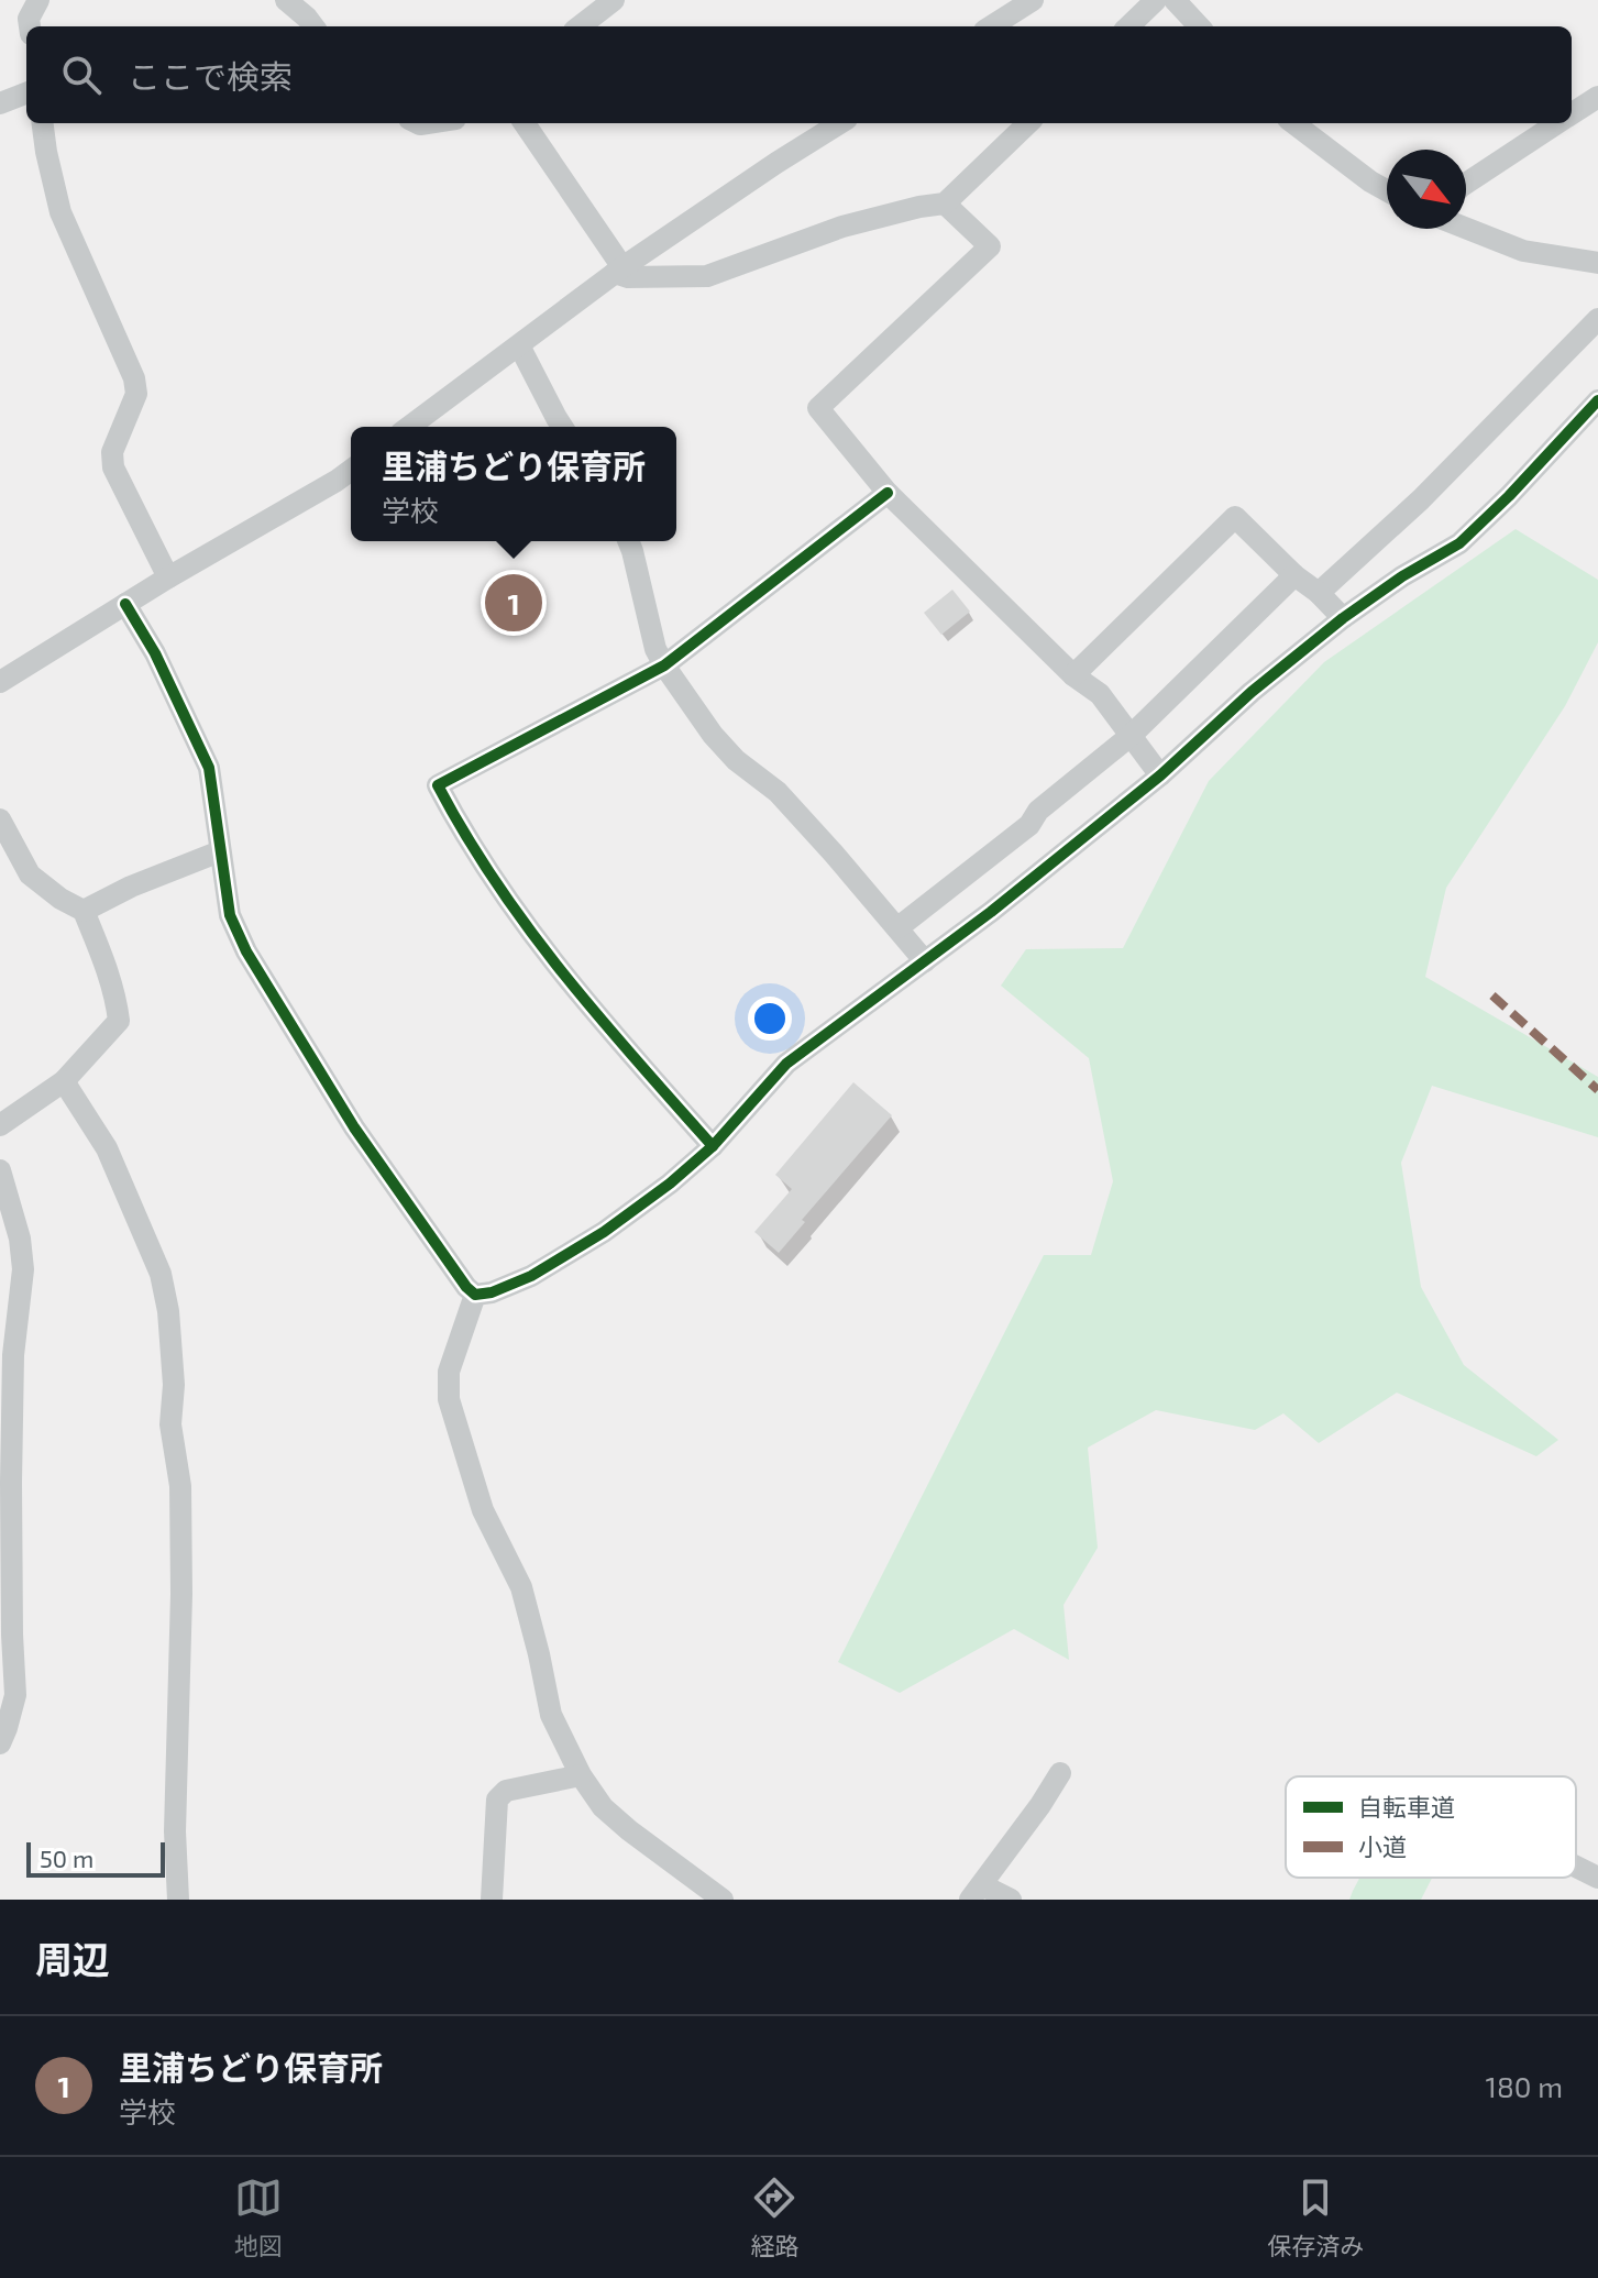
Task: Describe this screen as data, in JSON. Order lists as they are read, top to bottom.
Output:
{
  "legend": ["自転車道", "小道"],
  "scale_bar": "50 m",
  "north": "bottom right",
  "page": {
    "search": "ここで検索",
    "popup": ["里浦ちどり保育所", "学校"],
    "pins": "1",
    "scale": "50 m",
    "heading": "周辺",
    "list": [
      {
        "mark": "1",
        "name": "里浦ちどり保育所",
        "note": "学校",
        "value": "180 m"
      }
    ],
    "nav": ["地図", "経路", "保存済み"]
  }
}
